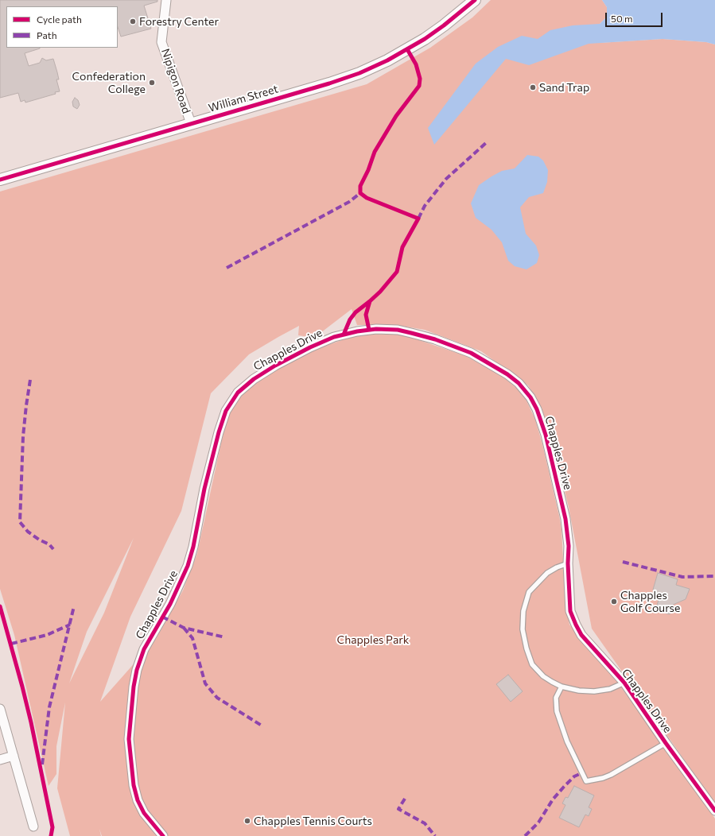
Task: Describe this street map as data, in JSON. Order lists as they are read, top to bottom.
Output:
{
  "streets": {
    "street": ["Nipigon Road", "William Street", "Chapples Drive"]
  },
  "crossings": [
    ["Nipigon Road", "William Street"]
  ],
  "parks": ["Chapples Park"],
  "places": [
    "Forestry Center",
    "Confederation College",
    "Sand Trap",
    "Chapples Golf Course",
    "Chapples Tennis Courts"
  ],
  "legend": ["Cycle path", "Path"],
  "scale_bar": "50 m"
}
